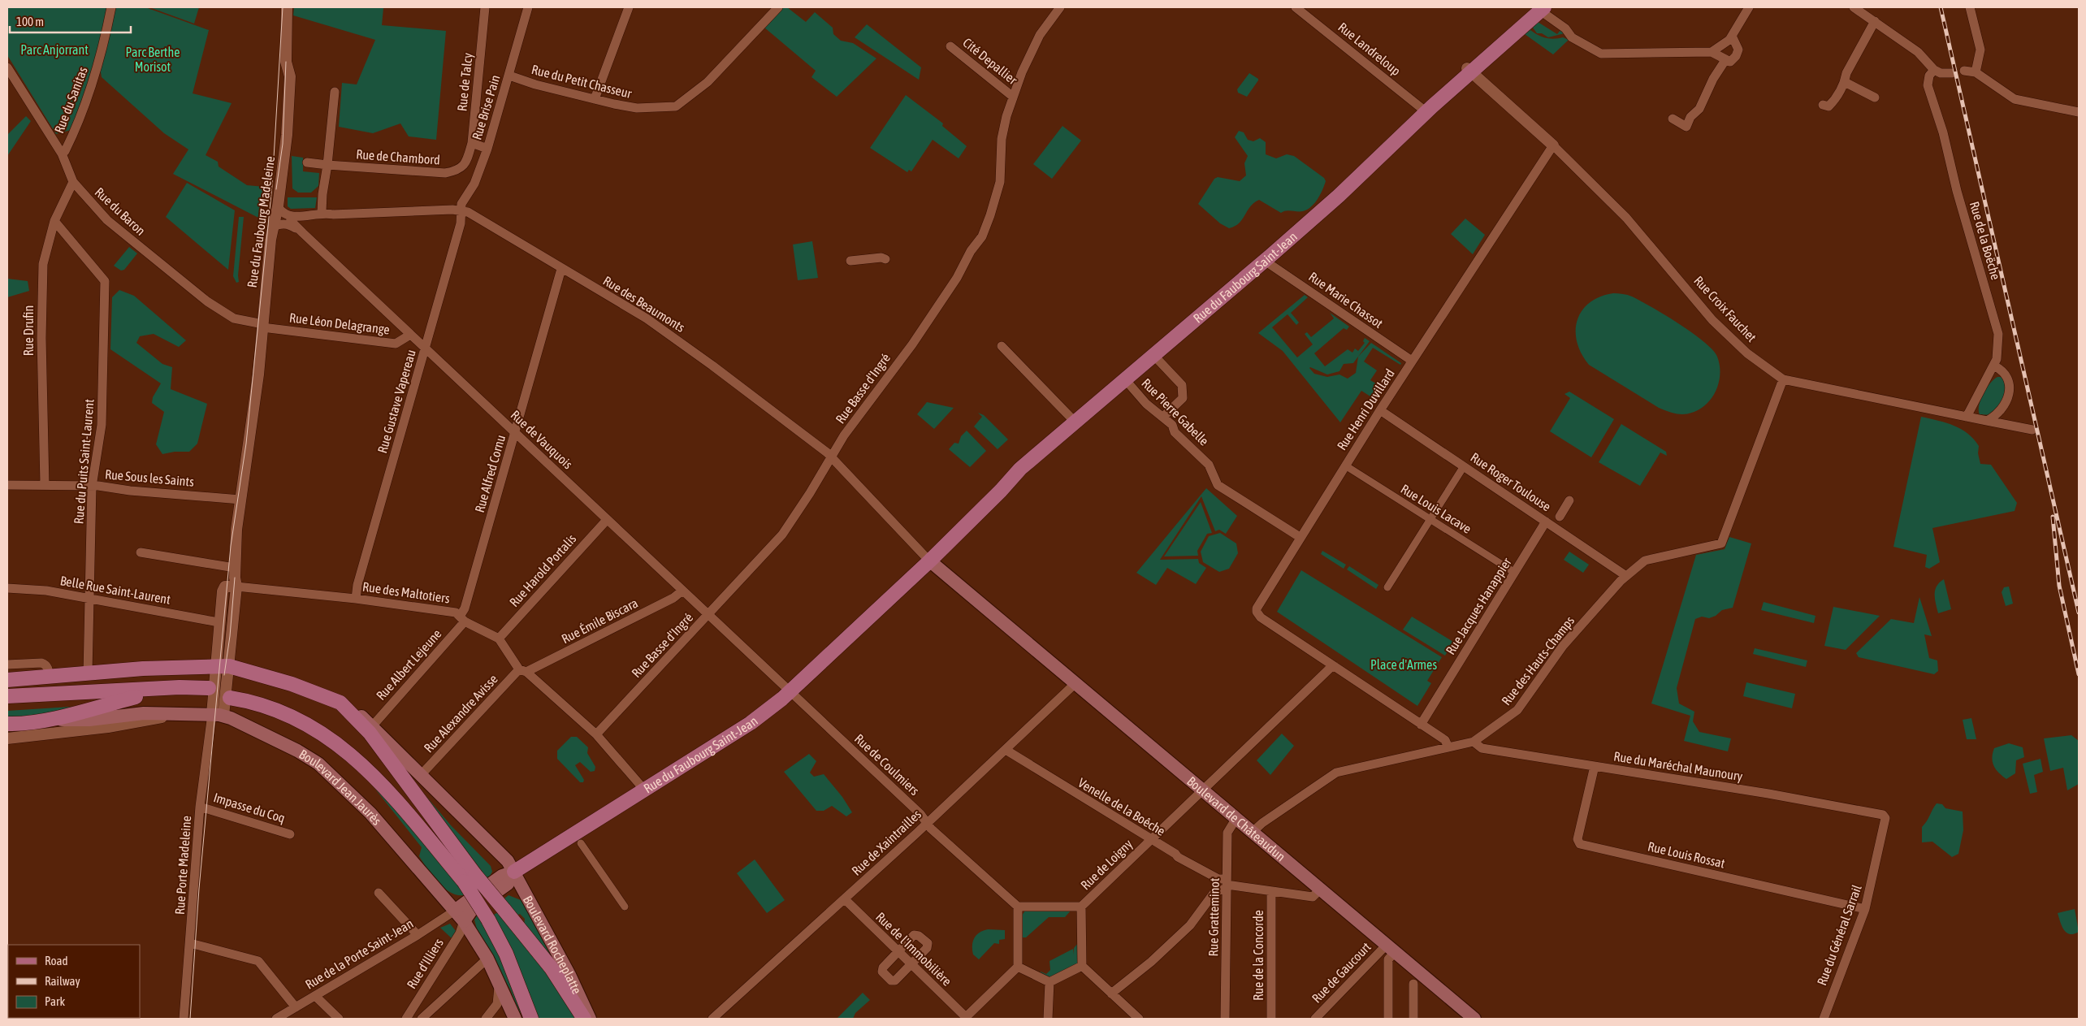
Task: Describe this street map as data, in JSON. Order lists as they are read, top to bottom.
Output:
{
  "streets": {
    "main road": [
      "Rue du Faubourg Saint-Jean",
      "Boulevard Jean Jaurès",
      "Boulevard de Châteaudun",
      "Boulevard Rocheplatte"
    ],
    "street": [
      "Rue Landreloup",
      "Cité Depallier",
      "Rue du Petit Chasseur",
      "Rue de Talcy",
      "Rue du Sanitas",
      "Rue Brise Pain",
      "Rue de Chambord",
      "Rue du Baron",
      "Rue du Faubourg Madeleine",
      "Rue de la Boëche",
      "Rue Marie Chassot",
      "Rue des Beaumonts",
      "Rue Croix Fauchet",
      "Rue Léon Delagrange",
      "Rue Drufin",
      "Rue Basse d'Ingré",
      "Rue Gustave Vapereau",
      "Rue Henri Duvillard",
      "Rue Pierre Gabelle",
      "Rue de Vauquois",
      "Rue du Puits Saint-Laurent",
      "Rue Alfred Cornu",
      "Rue Sous les Saints",
      "Rue Roger Toulouse",
      "Rue Louis Lacave",
      "Rue Harold Portalis",
      "Belle Rue Saint-Laurent",
      "Rue des Maltotiers",
      "Rue Jacques Hanappier",
      "Rue Émile Biscara",
      "Rue des Hauts-Champs",
      "Rue Albert Lejeune",
      "Rue Alexandre Avisse",
      "Rue de Coulmiers",
      "Rue du Maréchal Maunoury",
      "Venelle de la Boêche",
      "Impasse du Coq",
      "Rue de Xaintrailles",
      "Rue Louis Rossat",
      "Rue de Loigny",
      "Rue Porte Madeleine",
      "Rue Gratteminot",
      "Rue du Général Sarrail",
      "Rue de l'Immobilière",
      "Rue de la Porte Saint-Jean",
      "Rue de la Concorde",
      "Rue d'Illiers",
      "Rue de Gaucourt"
    ]
  },
  "crossings": [
    ["Rue Landreloup", "Rue du Faubourg Saint-Jean"],
    ["Cité Depallier", "Rue Basse d'Ingré"],
    ["Rue du Petit Chasseur", "Rue Brise Pain"],
    ["Rue de Talcy", "Rue de Chambord"],
    ["Rue du Sanitas", "Rue du Baron"],
    ["Rue Brise Pain", "Rue des Beaumonts"],
    ["Rue Brise Pain", "Rue Gustave Vapereau"],
    ["Rue du Baron", "Rue du Faubourg Madeleine"],
    ["Rue du Baron", "Rue Léon Delagrange"],
    ["Rue du Baron", "Rue Drufin"],
    ["Rue du Faubourg Madeleine", "Rue Léon Delagrange"],
    ["Rue du Faubourg Madeleine", "Rue de Vauquois"],
    ["Rue du Faubourg Madeleine", "Rue Sous les Saints"],
    ["Rue du Faubourg Madeleine", "Rue des Maltotiers"],
    ["Rue de la Boëche", "Rue Croix Fauchet"],
    ["Rue du Faubourg Saint-Jean", "Rue Marie Chassot"],
    ["Rue du Faubourg Saint-Jean", "Rue des Beaumonts"],
    ["Rue du Faubourg Saint-Jean", "Rue Croix Fauchet"],
    ["Rue du Faubourg Saint-Jean", "Rue Pierre Gabelle"],
    ["Rue du Faubourg Saint-Jean", "Rue de Vauquois"],
    ["Rue du Faubourg Saint-Jean", "Rue de Coulmiers"],
    ["Rue du Faubourg Saint-Jean", "Boulevard de Châteaudun"],
    ["Rue du Faubourg Saint-Jean", "Boulevard Rocheplatte"],
    ["Rue Marie Chassot", "Rue Henri Duvillard"],
    ["Rue des Beaumonts", "Rue Basse d'Ingré"],
    ["Rue des Beaumonts", "Rue Gustave Vapereau"],
    ["Rue des Beaumonts", "Rue de Vauquois"],
    ["Rue des Beaumonts", "Rue Alfred Cornu"],
    ["Rue des Beaumonts", "Boulevard de Châteaudun"],
    ["Rue Croix Fauchet", "Rue Henri Duvillard"],
    ["Rue Croix Fauchet", "Rue des Hauts-Champs"],
    ["Rue Léon Delagrange", "Rue de Vauquois"],
    ["Rue Drufin", "Rue du Puits Saint-Laurent"],
    ["Rue Drufin", "Rue Sous les Saints"],
    ["Rue Basse d'Ingré", "Rue de Vauquois"],
    ["Rue Gustave Vapereau", "Rue de Vauquois"],
    ["Rue Gustave Vapereau", "Rue des Maltotiers"],
    ["Rue Henri Duvillard", "Rue Pierre Gabelle"],
    ["Rue Henri Duvillard", "Rue Roger Toulouse"],
    ["Rue Henri Duvillard", "Rue Louis Lacave"],
    ["Rue Henri Duvillard", "Rue de Loigny"],
    ["Rue de Vauquois", "Rue Alfred Cornu"],
    ["Rue de Vauquois", "Rue Harold Portalis"],
    ["Rue de Vauquois", "Rue Émile Biscara"],
    ["Rue de Vauquois", "Rue de Coulmiers"],
    ["Rue du Puits Saint-Laurent", "Rue Sous les Saints"],
    ["Rue du Puits Saint-Laurent", "Belle Rue Saint-Laurent"],
    ["Rue Alfred Cornu", "Rue des Maltotiers"],
    ["Rue Alfred Cornu", "Rue Albert Lejeune"],
    ["Rue Roger Toulouse", "Rue Jacques Hanappier"],
    ["Rue Roger Toulouse", "Rue des Hauts-Champs"],
    ["Rue Louis Lacave", "Rue Jacques Hanappier"],
    ["Rue Harold Portalis", "Rue des Maltotiers"],
    ["Rue des Maltotiers", "Rue Albert Lejeune"],
    ["Rue Émile Biscara", "Rue Alexandre Avisse"],
    ["Rue des Hauts-Champs", "Rue du Maréchal Maunoury"],
    ["Rue des Hauts-Champs", "Boulevard de Châteaudun"],
    ["Rue de Coulmiers", "Rue de Xaintrailles"],
    ["Rue du Maréchal Maunoury", "Rue Louis Rossat"],
    ["Rue du Maréchal Maunoury", "Rue du Général Sarrail"],
    ["Boulevard Jean Jaurès", "Rue Porte Madeleine"],
    ["Boulevard Jean Jaurès", "Rue de la Porte Saint-Jean"],
    ["Boulevard Jean Jaurès", "Rue d'Illiers"],
    ["Venelle de la Boêche", "Boulevard de Châteaudun"],
    ["Venelle de la Boêche", "Rue de Xaintrailles"],
    ["Venelle de la Boêche", "Rue de Loigny"],
    ["Venelle de la Boêche", "Rue Gratteminot"],
    ["Venelle de la Boêche", "Rue de la Concorde"],
    ["Impasse du Coq", "Rue Porte Madeleine"],
    ["Boulevard de Châteaudun", "Rue de Xaintrailles"],
    ["Boulevard de Châteaudun", "Rue de Loigny"],
    ["Boulevard de Châteaudun", "Rue Gratteminot"],
    ["Boulevard de Châteaudun", "Rue de Gaucourt"],
    ["Rue de Xaintrailles", "Rue de l'Immobilière"],
    ["Rue Louis Rossat", "Rue du Général Sarrail"]
  ],
  "parks": ["Parc Anjorrant", "Parc Berthe Morisot", "Place d'Armes"],
  "legend": ["Road", "Railway", "Park"],
  "scale_bar": "100 m"
}
